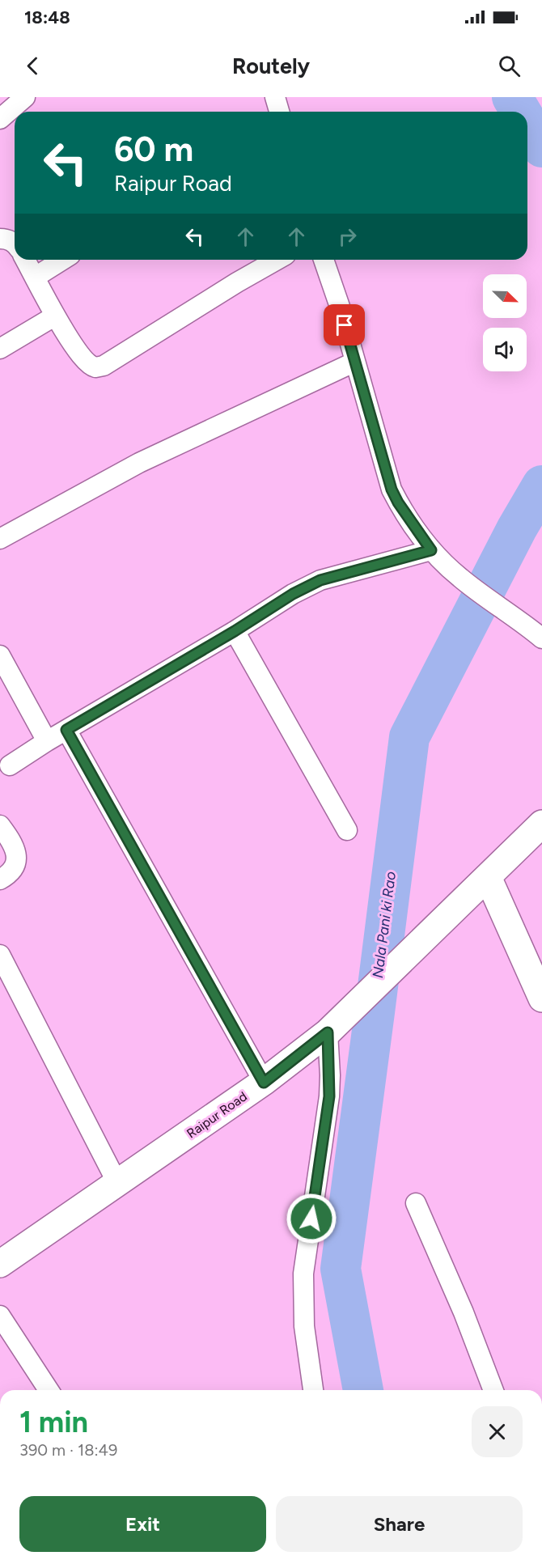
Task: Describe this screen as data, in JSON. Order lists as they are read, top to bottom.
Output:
{
  "streets": {
    "main road": ["Raipur Road"]
  },
  "water": ["Nala Pani ki Rao"],
  "north": "bottom right",
  "page": {
    "status": "18:48",
    "header": "Routely",
    "turn": ["60 m", "Raipur Road"],
    "heading": ["1 min", "390 m · 18:49"],
    "buttons": ["Exit", "Share"]
  }
}
